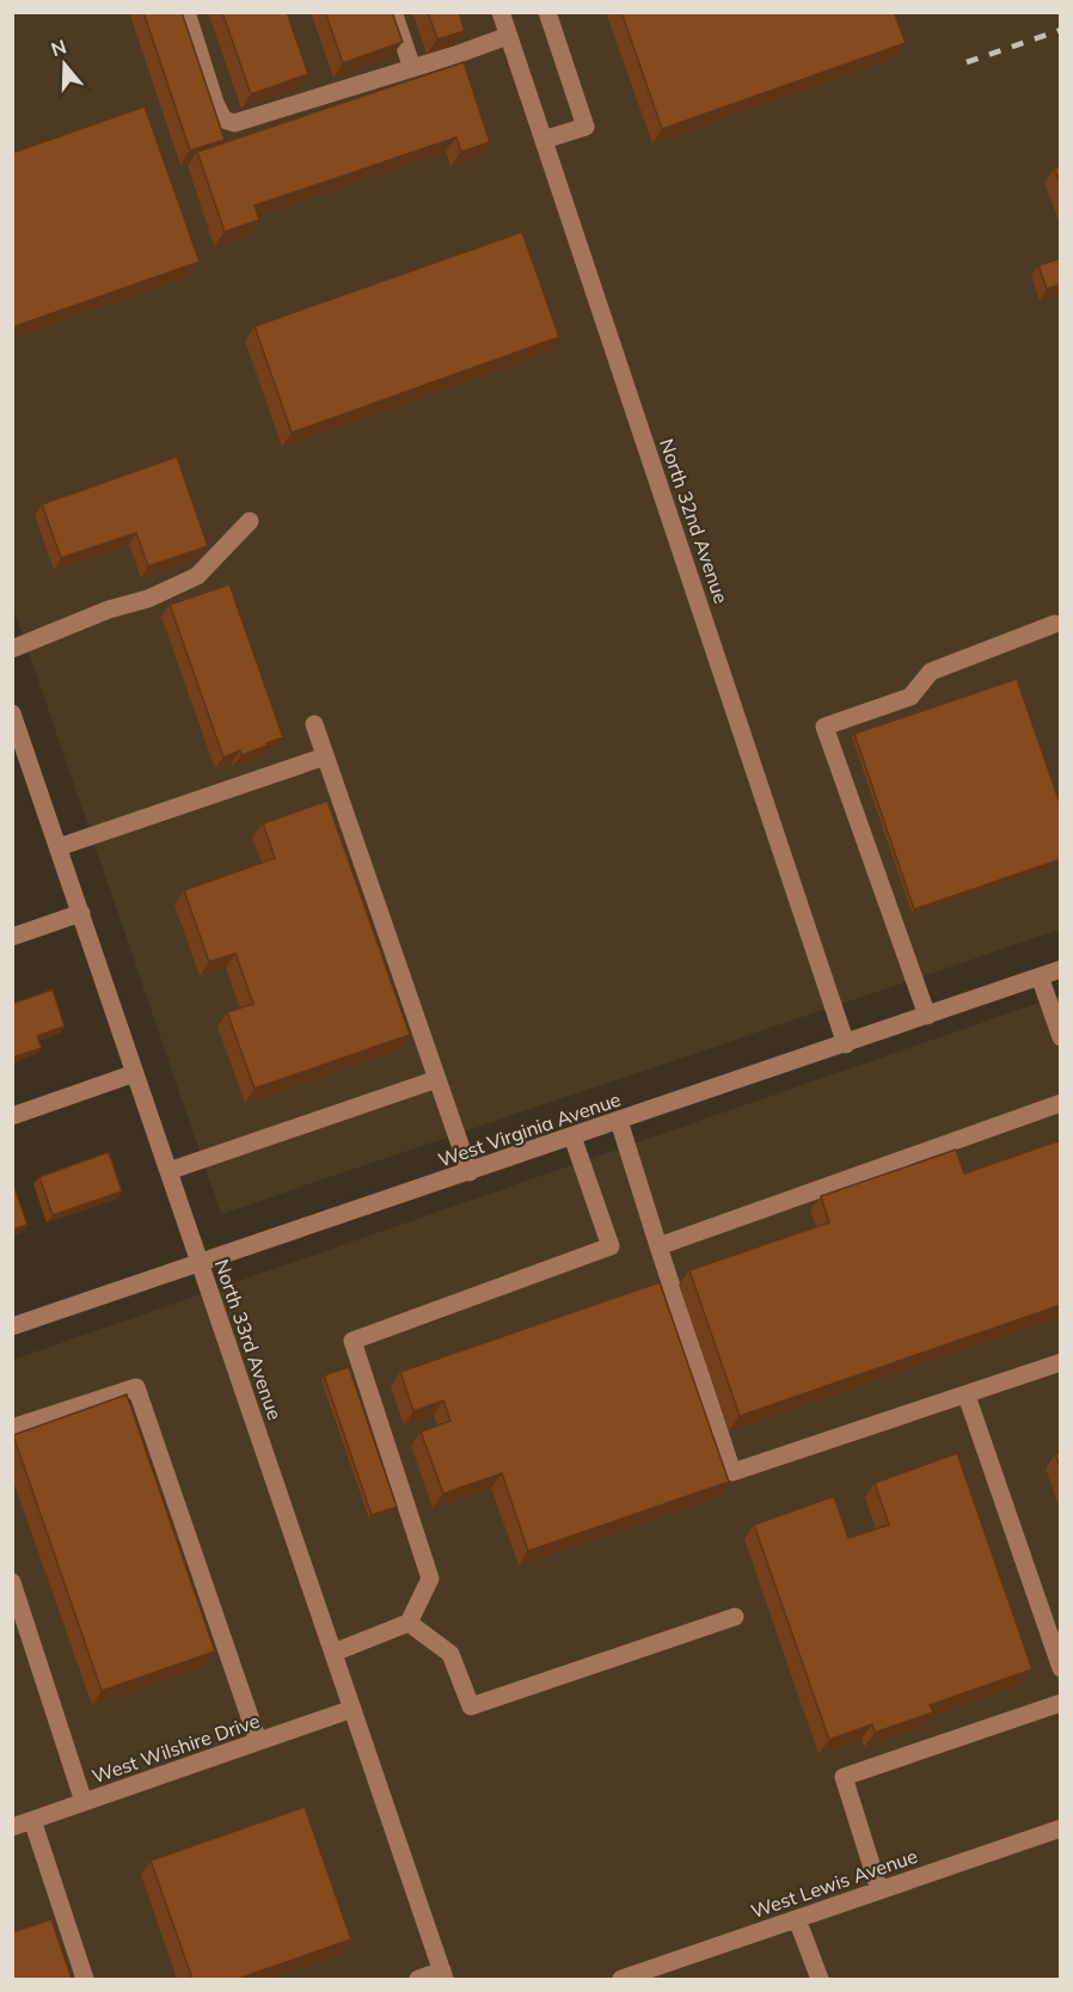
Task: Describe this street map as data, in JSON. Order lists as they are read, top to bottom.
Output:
{
  "streets": {
    "street": [
      "North 32nd Avenue",
      "West Virginia Avenue",
      "North 33rd Avenue",
      "West Wilshire Drive",
      "West Lewis Avenue"
    ]
  },
  "crossings": [
    ["North 32nd Avenue", "West Virginia Avenue"],
    ["West Virginia Avenue", "North 33rd Avenue"],
    ["North 33rd Avenue", "West Wilshire Drive"]
  ],
  "north": "top"
}
